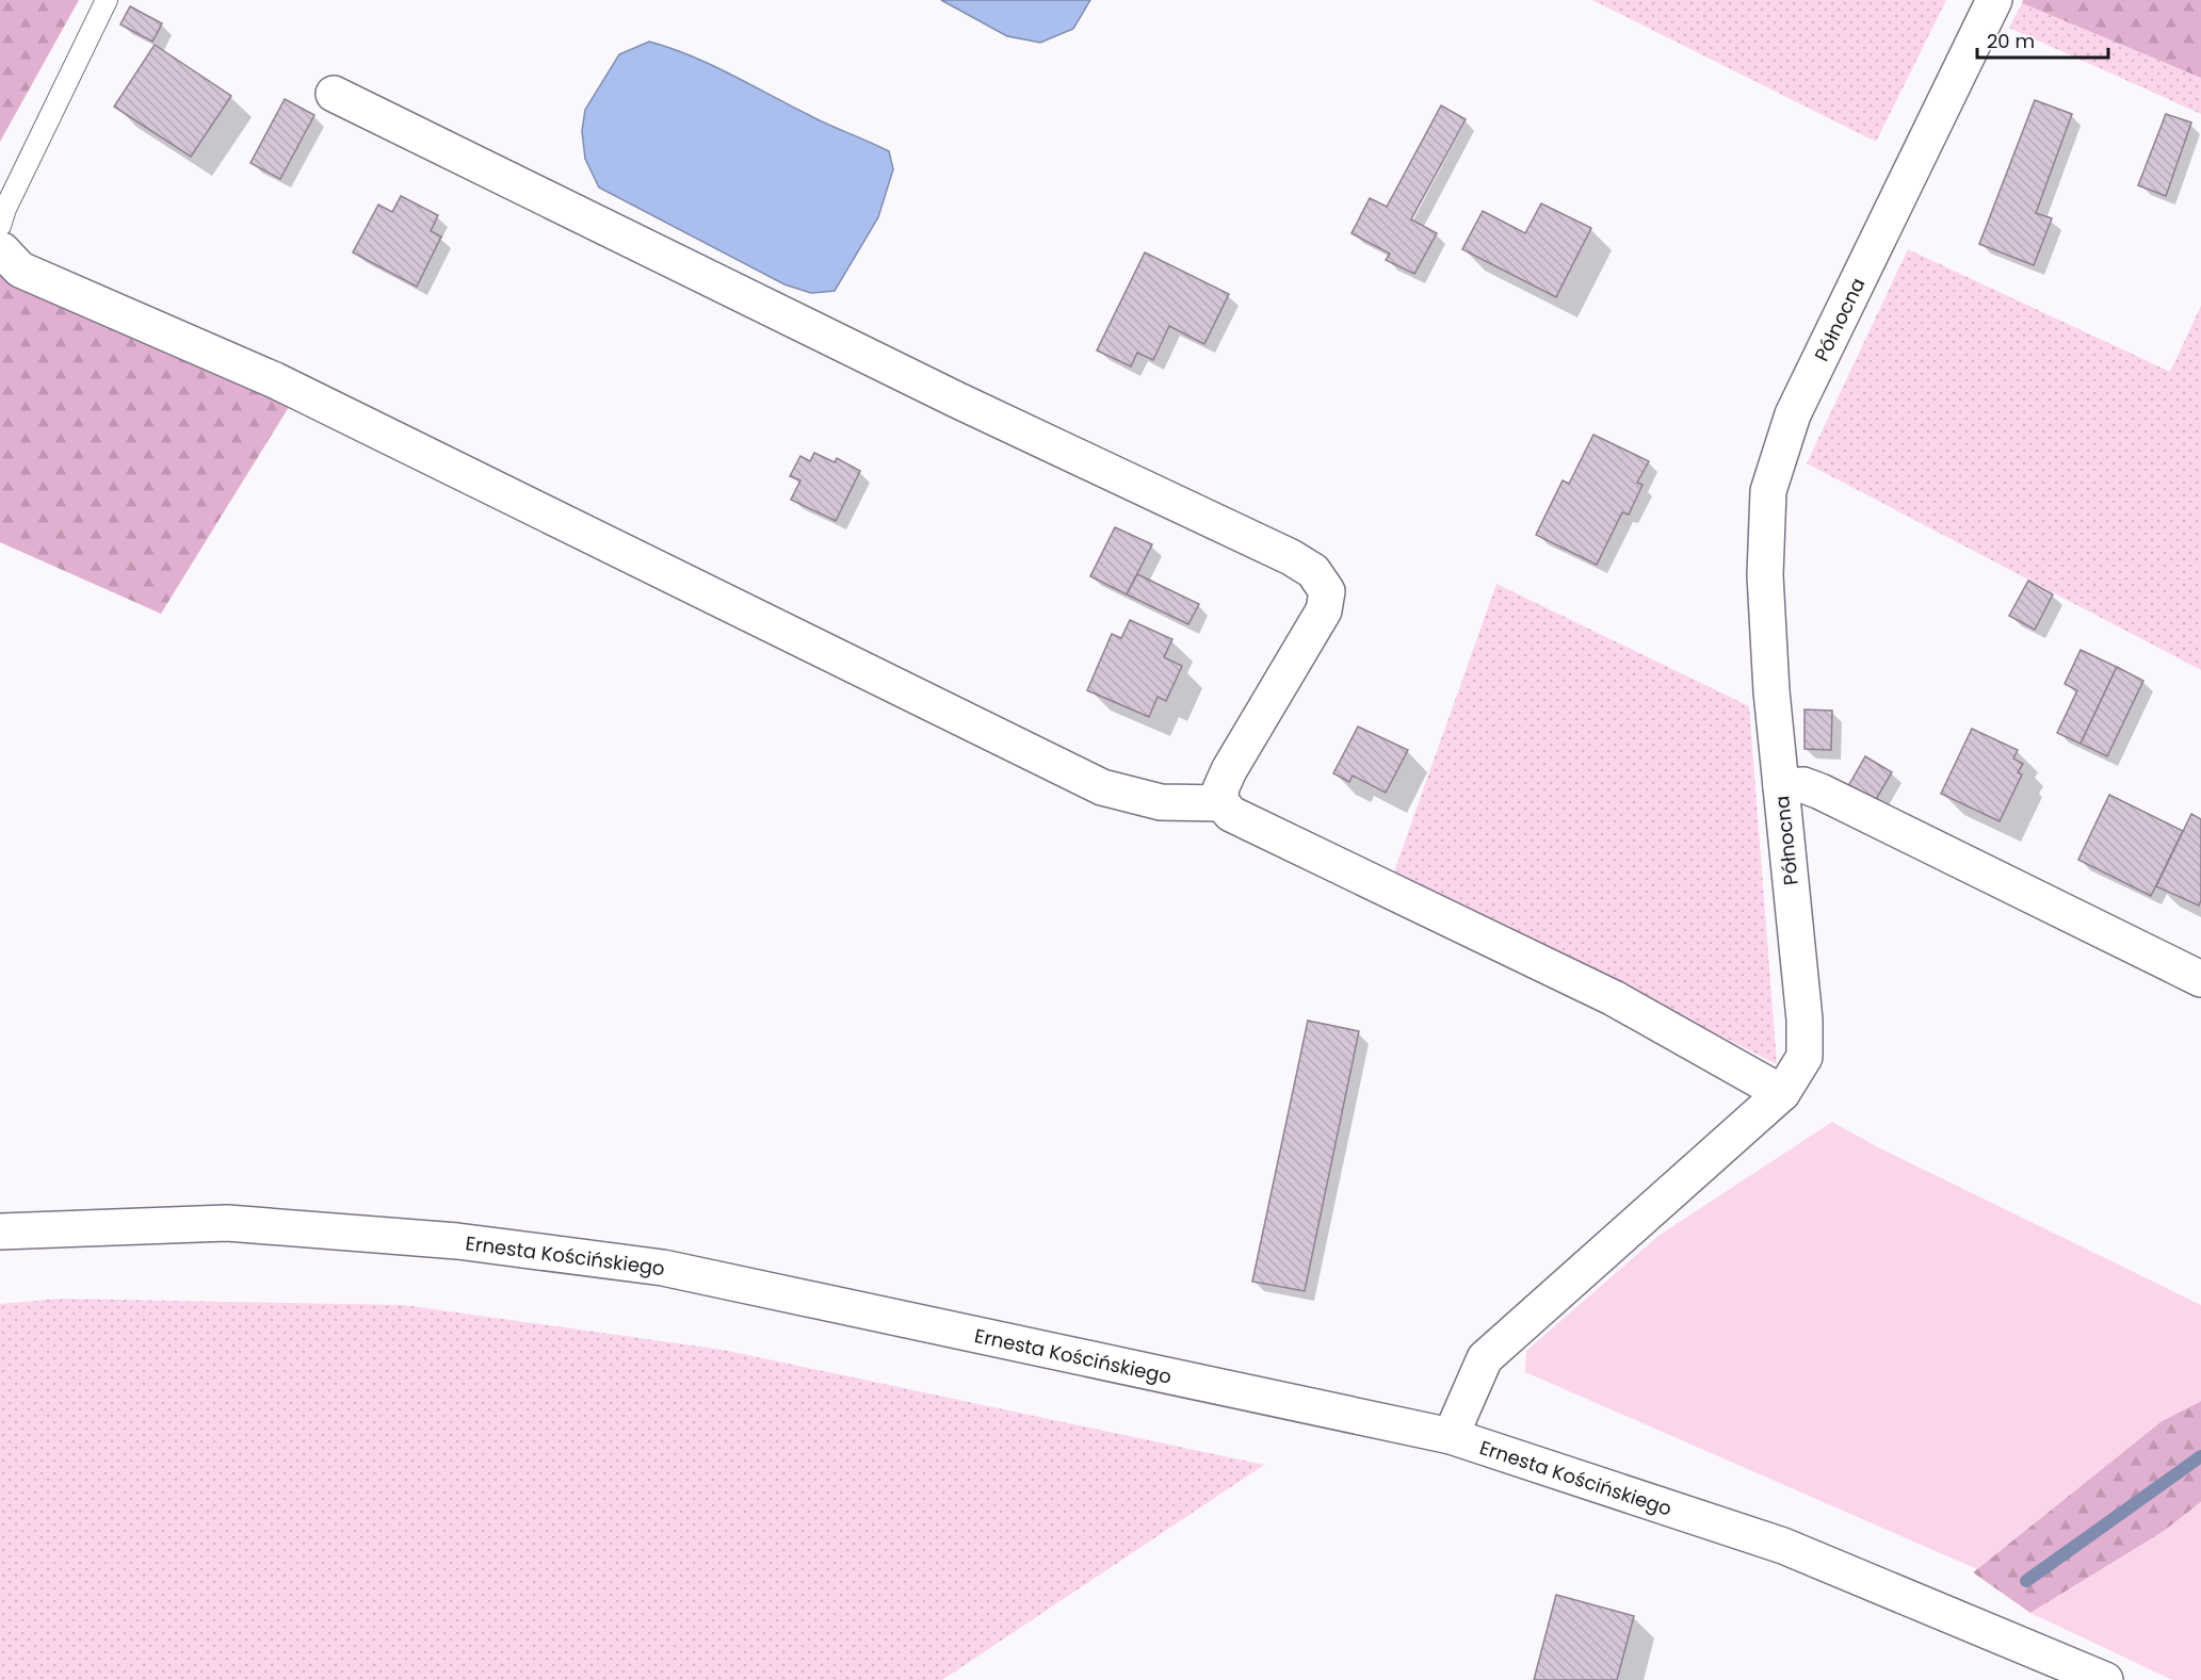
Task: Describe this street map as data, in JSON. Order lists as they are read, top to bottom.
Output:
{
  "streets": {
    "street": ["Północna", "Ernesta Kościńskiego"]
  },
  "crossings": [
    ["Północna", "Ernesta Kościńskiego"]
  ],
  "scale_bar": "20 m"
}
